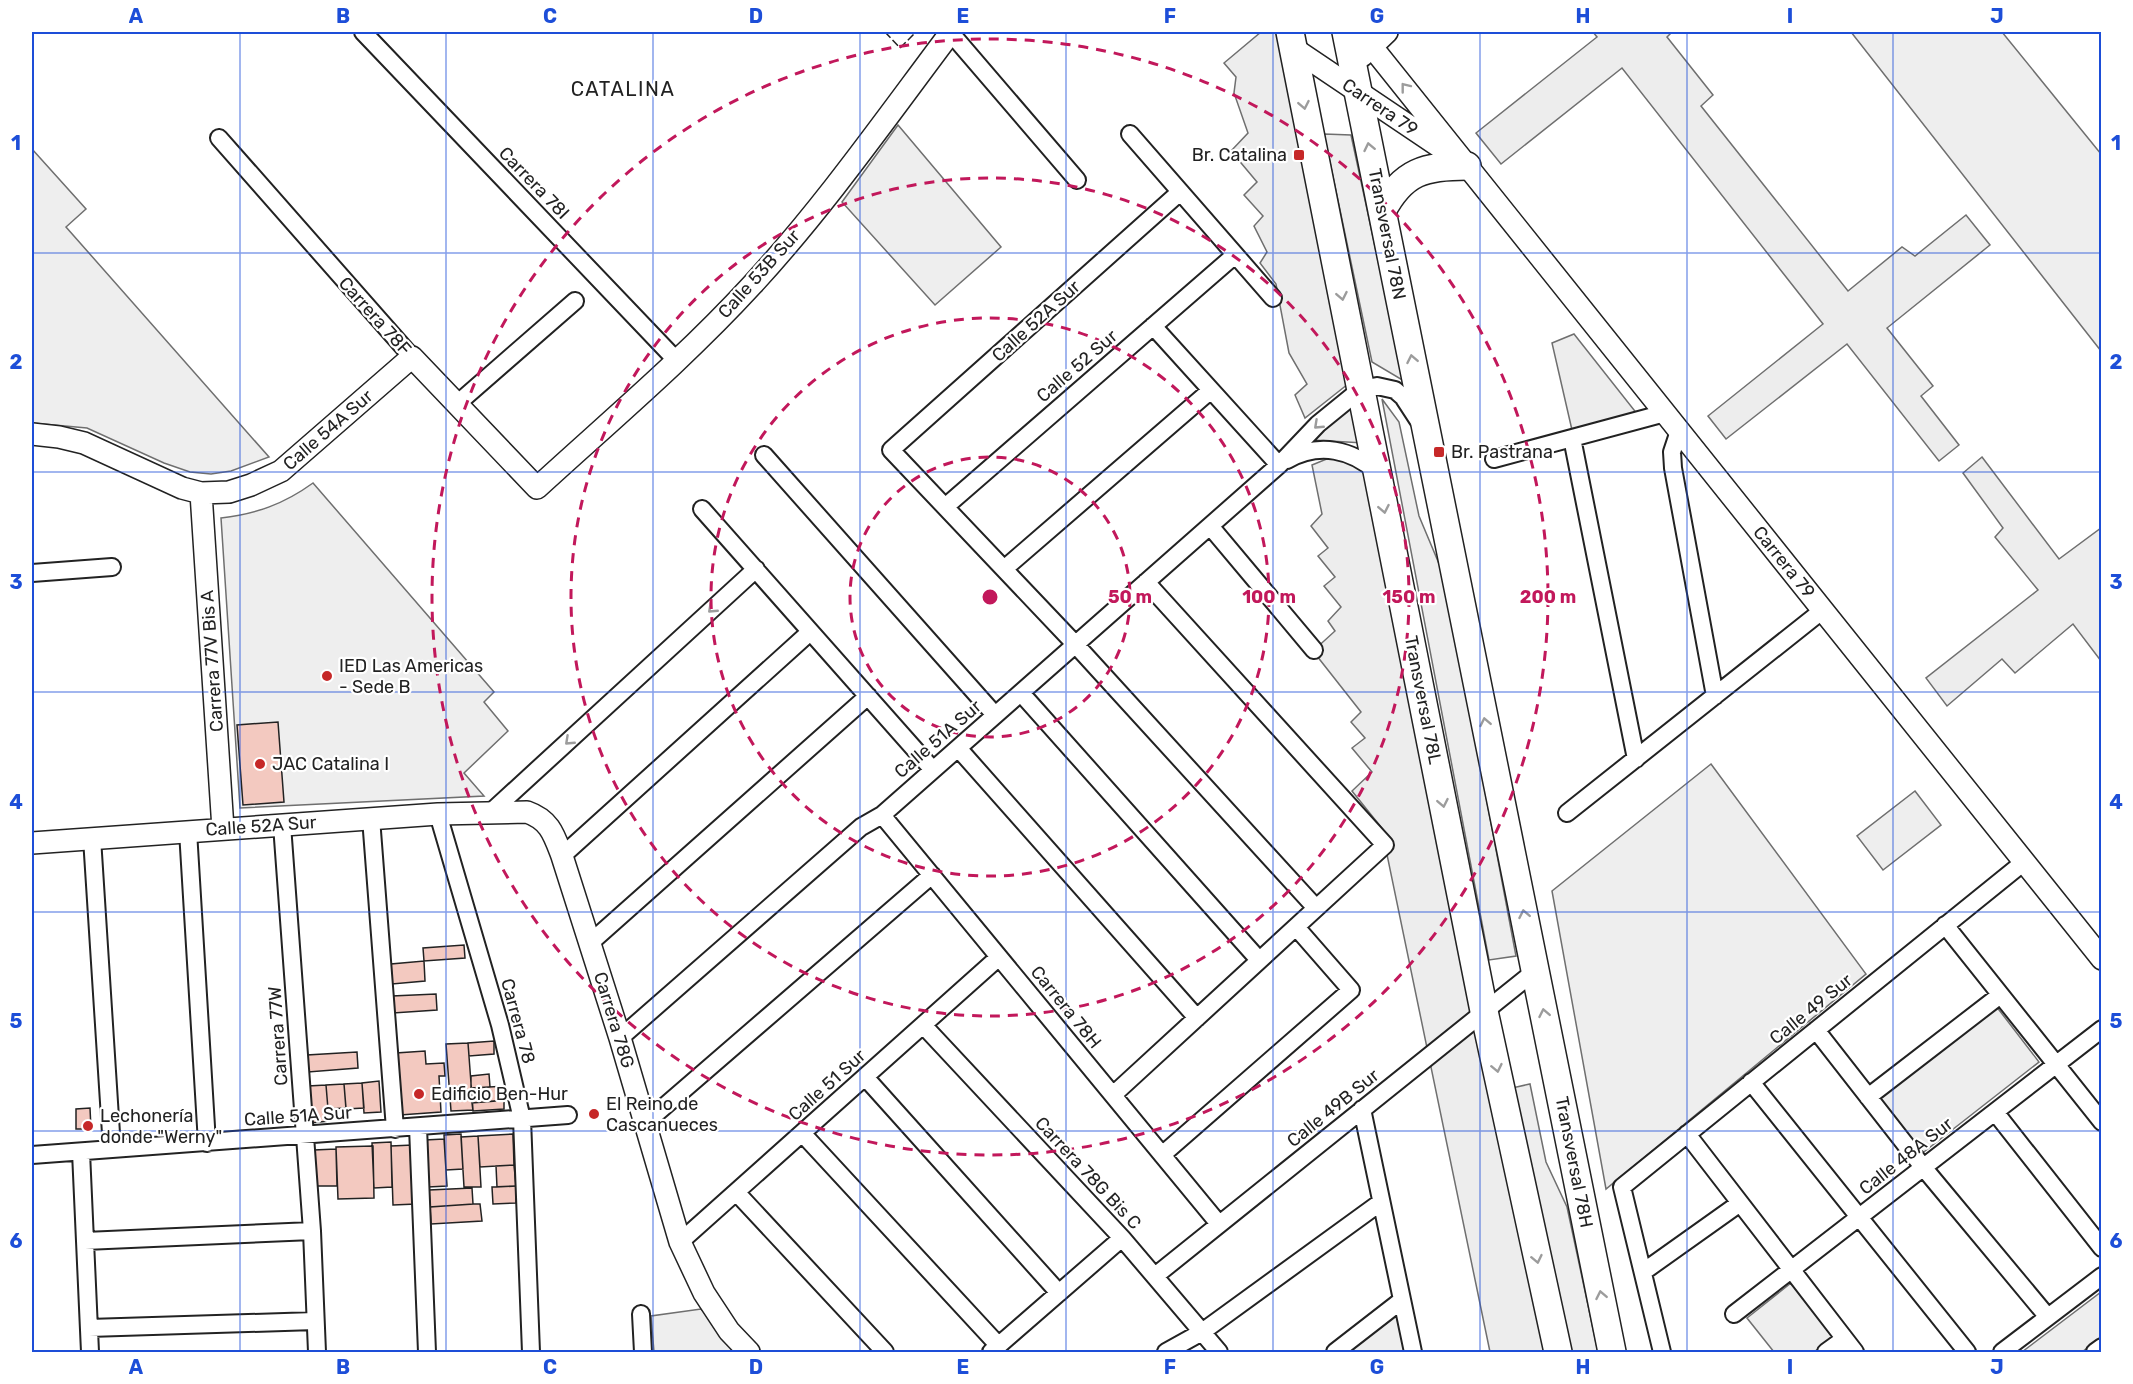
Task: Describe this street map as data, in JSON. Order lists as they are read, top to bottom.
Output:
{
  "streets": {
    "main road": ["Transversal 78N", "Transversal 78L", "Transversal 78H"],
    "street": [
      "Carrera 79",
      "Carrera 78I",
      "Calle 53B Sur",
      "Carrera 78F",
      "Calle 52A Sur",
      "Calle 52 Sur",
      "Calle 54A Sur",
      "Carrera 77V Bis A",
      "Calle 51A Sur",
      "Carrera 78H",
      "Calle 49 Sur",
      "Carrera 78G",
      "Carrera 78",
      "Carrera 77W",
      "Calle 51 Sur",
      "Calle 49B Sur",
      "Calle 48A Sur",
      "Carrera 78G Bis C"
    ]
  },
  "crossings": [
    ["Carrera 79", "Transversal 78N"],
    ["Carrera 79", "Calle 49 Sur"],
    ["Carrera 78I", "Calle 53B Sur"],
    ["Calle 53B Sur", "Carrera 78F"],
    ["Carrera 78F", "Calle 54A Sur"],
    ["Calle 52A Sur", "Calle 52 Sur"],
    ["Calle 52A Sur", "Carrera 77V Bis A"],
    ["Calle 52A Sur", "Carrera 78G"],
    ["Calle 52A Sur", "Carrera 78"],
    ["Calle 52A Sur", "Carrera 77W"],
    ["Calle 54A Sur", "Carrera 77V Bis A"],
    ["Transversal 78L", "Calle 51A Sur"],
    ["Transversal 78L", "Calle 49B Sur"],
    ["Calle 51A Sur", "Carrera 78H"],
    ["Calle 51A Sur", "Carrera 78G"],
    ["Calle 51A Sur", "Carrera 78"],
    ["Calle 51A Sur", "Carrera 77W"],
    ["Carrera 78H", "Calle 51 Sur"],
    ["Carrera 78H", "Calle 49B Sur"],
    ["Carrera 78G", "Calle 51 Sur"],
    ["Calle 51 Sur", "Carrera 78G Bis C"],
    ["Calle 49B Sur", "Transversal 78H"],
    ["Calle 49B Sur", "Carrera 78G Bis C"]
  ],
  "districts": ["CATALINA"],
  "places": {
    "transit": ["Br. Catalina", "Br. Pastrana"],
    "other": [
      "IED Las Americas - Sede B",
      "JAC Catalina I",
      "Edificio Ben-Hur",
      "El Reino de Cascanueces",
      "Lechonería donde \"Werny\""
    ]
  },
  "grid": {
    "columns": [
      "A",
      "B",
      "C",
      "D",
      "E",
      "F",
      "G",
      "H",
      "I",
      "J"
    ],
    "rows": [
      "1",
      "2",
      "3",
      "4",
      "5",
      "6"
    ]
  },
  "rings": [
    "50 m",
    "100 m",
    "150 m",
    "200 m"
  ]
}
